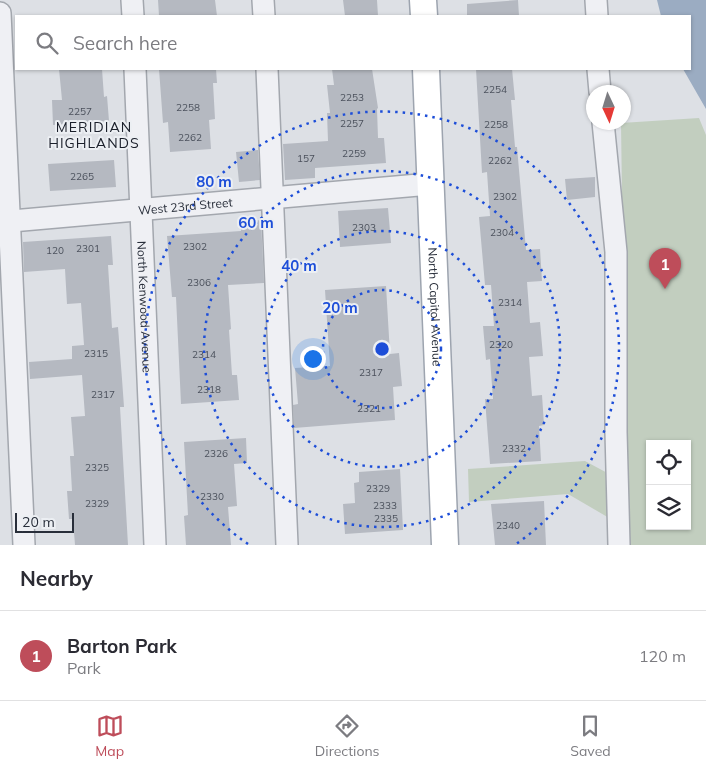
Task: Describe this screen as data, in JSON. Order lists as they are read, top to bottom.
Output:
{
  "streets": {
    "main road": ["North Capitol Avenue"],
    "street": ["West 23rd Street", "North Kenwood Avenue"]
  },
  "crossings": [
    ["West 23rd Street", "North Kenwood Avenue"],
    ["West 23rd Street", "North Capitol Avenue"]
  ],
  "districts": ["MERIDIAN HIGHLANDS"],
  "house_numbers": [
    "2254",
    "2253",
    "2258",
    "2257",
    "2257",
    "2258",
    "2262",
    "2259",
    "157",
    "2262",
    "2265",
    "2302",
    "2303",
    "2304",
    "2302",
    "2301",
    "120",
    "2306",
    "2314",
    "2320",
    "2315",
    "2314",
    "2317",
    "2318",
    "2317",
    "2321",
    "2332",
    "2326",
    "2325",
    "2329",
    "2330",
    "2329",
    "2333",
    "2335",
    "2340"
  ],
  "scale_bar": "20 m",
  "north": "bottom",
  "page": {
    "search": "Search here",
    "pins": "1",
    "scale": "20 m",
    "heading": "Nearby",
    "list": [
      {
        "mark": "1",
        "name": "Barton Park",
        "note": "Park",
        "value": "120 m"
      }
    ],
    "nav": ["Map", "Directions", "Saved"]
  },
  "rings": [
    "80 m",
    "60 m",
    "40 m",
    "20 m"
  ]
}
